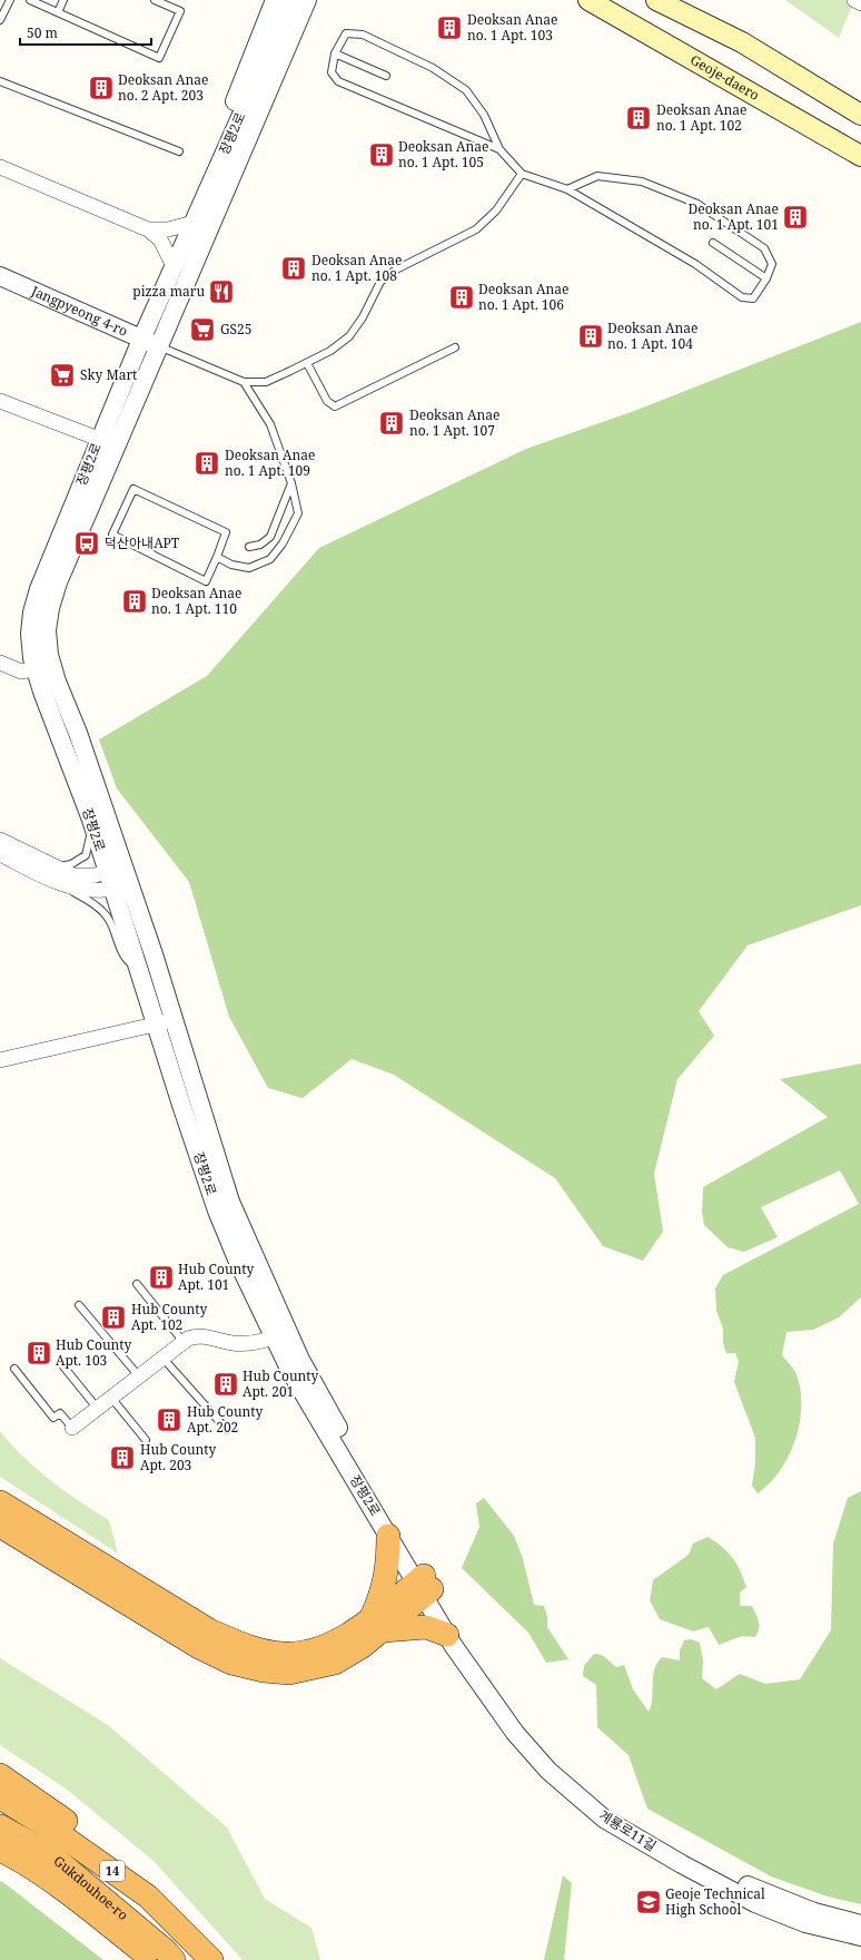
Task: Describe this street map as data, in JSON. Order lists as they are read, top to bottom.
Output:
{
  "streets": {
    "highway": ["14", "Gukdouhoe-ro"],
    "main road": ["Geoje-daero"],
    "street": ["장평2로", "Jangpyeong 4-ro", "계룡로11길"]
  },
  "crossings": [
    ["장평2로", "Jangpyeong 4-ro"],
    ["장평2로", "계룡로11길"]
  ],
  "places": {
    "building": [
      "Deoksan Anae no. 1 Apt. 103",
      "Deoksan Anae no. 2 Apt. 203",
      "Deoksan Anae no. 1 Apt. 102",
      "Deoksan Anae no. 1 Apt. 105",
      "Deoksan Anae no. 1 Apt. 101",
      "Deoksan Anae no. 1 Apt. 108",
      "Deoksan Anae no. 1 Apt. 106",
      "Deoksan Anae no. 1 Apt. 104",
      "Deoksan Anae no. 1 Apt. 107",
      "Deoksan Anae no. 1 Apt. 109",
      "Deoksan Anae no. 1 Apt. 110",
      "Hub County Apt. 101",
      "Hub County Apt. 102",
      "Hub County Apt. 103",
      "Hub County Apt. 201",
      "Hub County Apt. 202",
      "Hub County Apt. 203"
    ],
    "restaurant": ["pizza maru"],
    "supermarket": ["GS25", "Sky Mart"],
    "bus stop": ["덕산아내APT"],
    "school or university": ["Geoje Technical High School"]
  },
  "scale_bar": "50 m"
}
